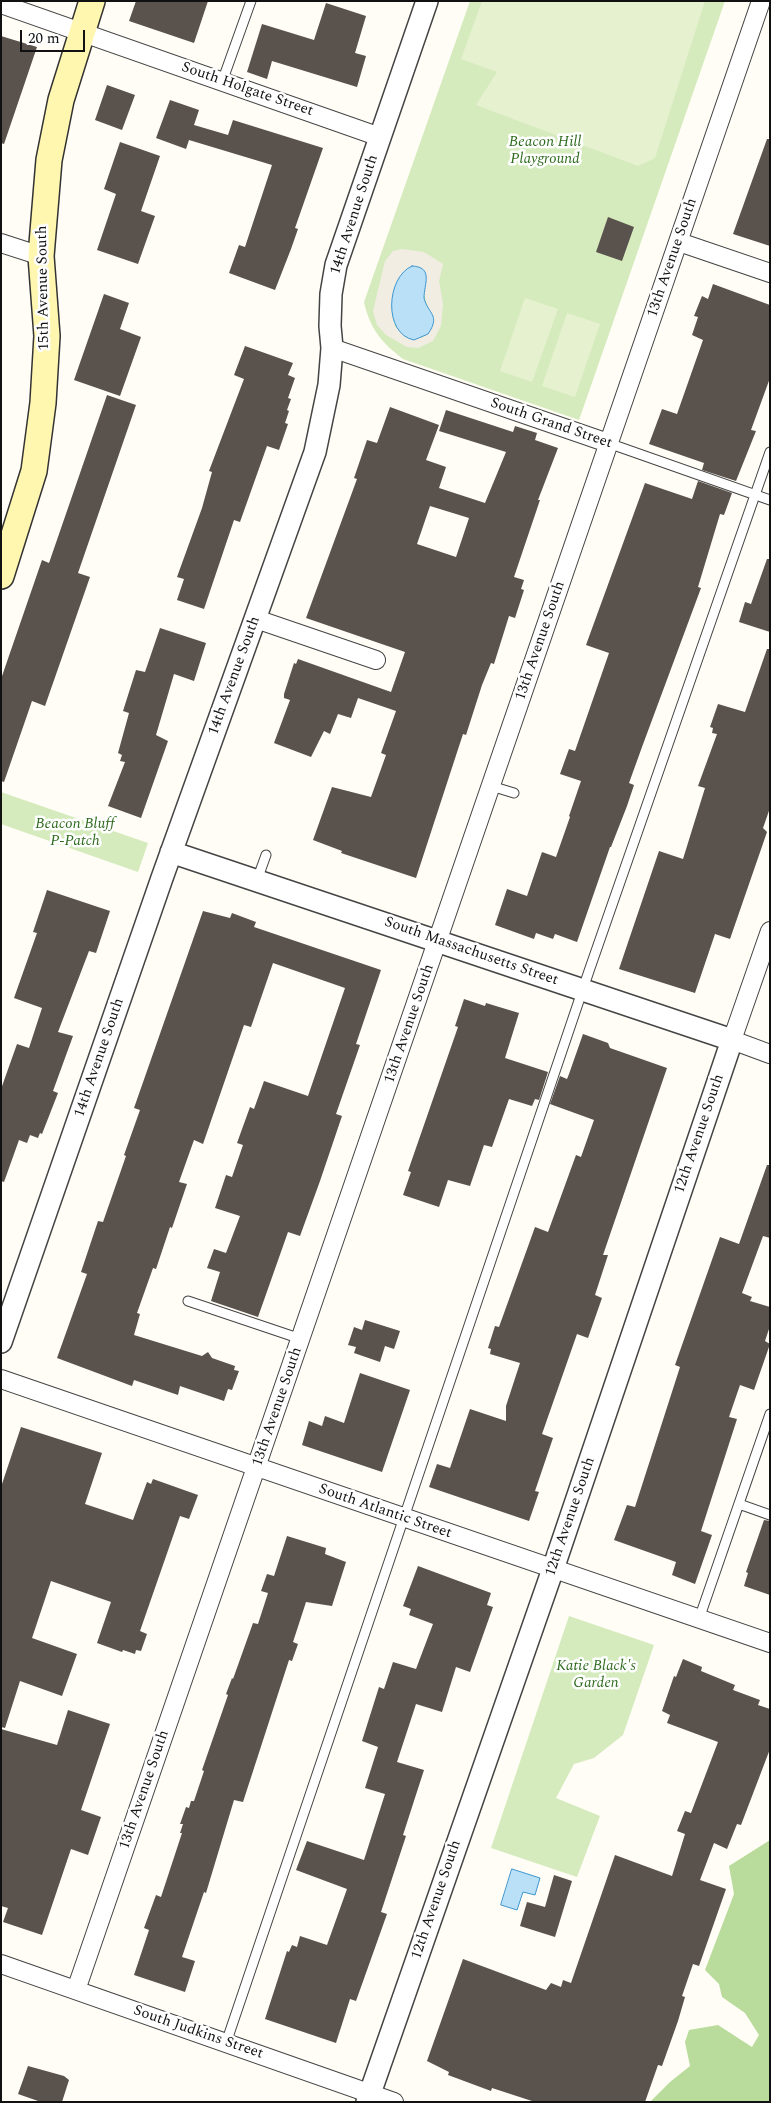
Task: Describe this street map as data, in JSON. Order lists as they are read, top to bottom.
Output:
{
  "streets": {
    "main road": ["15th Avenue South"],
    "street": [
      "South Holgate Street",
      "14th Avenue South",
      "13th Avenue South",
      "South Grand Street",
      "South Massachusetts Street",
      "12th Avenue South",
      "South Atlantic Street",
      "South Judkins Street"
    ]
  },
  "crossings": [
    ["South Holgate Street", "14th Avenue South"],
    ["South Holgate Street", "15th Avenue South"],
    ["14th Avenue South", "South Grand Street"],
    ["14th Avenue South", "South Massachusetts Street"],
    ["13th Avenue South", "South Grand Street"],
    ["13th Avenue South", "South Massachusetts Street"],
    ["13th Avenue South", "South Atlantic Street"],
    ["13th Avenue South", "South Judkins Street"],
    ["South Massachusetts Street", "12th Avenue South"],
    ["12th Avenue South", "South Atlantic Street"],
    ["12th Avenue South", "South Judkins Street"]
  ],
  "parks": ["Beacon Hill Playground", "Beacon Bluff P-Patch", "Katie Black's Garden"],
  "scale_bar": "20 m"
}
